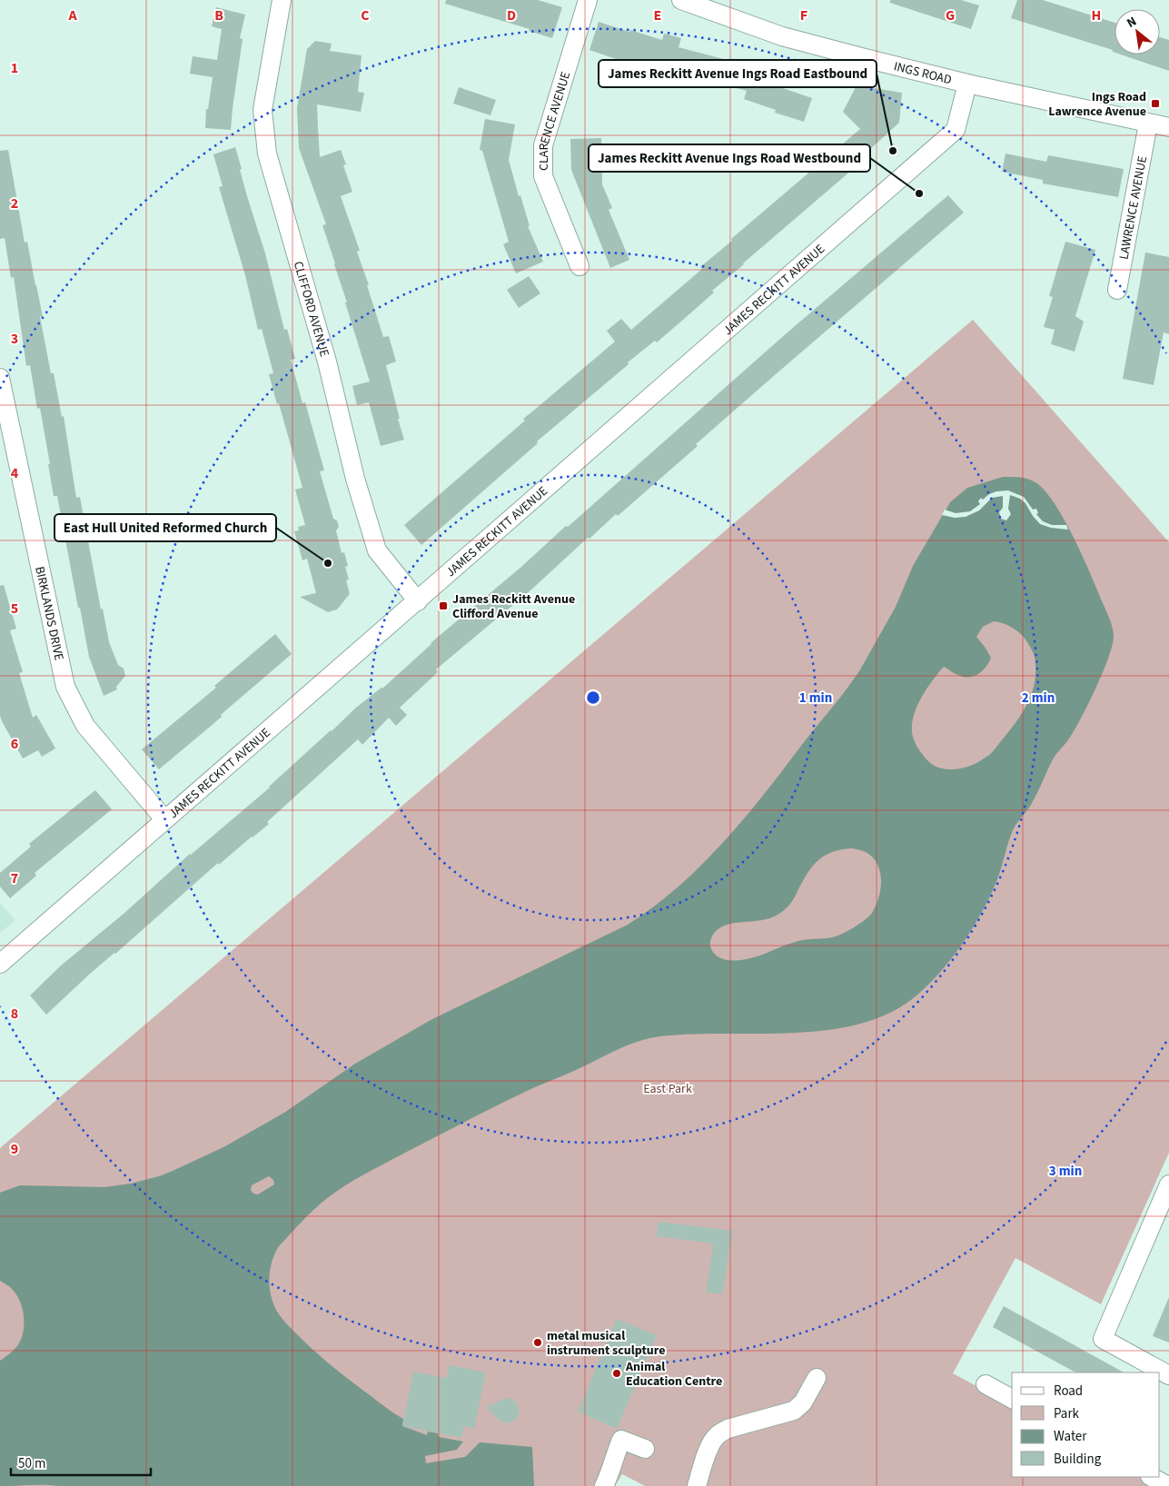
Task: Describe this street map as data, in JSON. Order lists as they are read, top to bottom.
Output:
{
  "streets": {
    "street": [
      "INGS ROAD",
      "CLARENCE AVENUE",
      "LAWRENCE AVENUE",
      "JAMES RECKITT AVENUE",
      "CLIFFORD AVENUE",
      "BIRKLANDS DRIVE"
    ]
  },
  "crossings": [
    ["INGS ROAD", "LAWRENCE AVENUE"],
    ["INGS ROAD", "JAMES RECKITT AVENUE"],
    ["JAMES RECKITT AVENUE", "CLIFFORD AVENUE"],
    ["JAMES RECKITT AVENUE", "BIRKLANDS DRIVE"]
  ],
  "parks": ["East Park"],
  "places": {
    "transit": ["Ings Road Lawrence Avenue", "James Reckitt Avenue Clifford Avenue"],
    "other": [
      "James Reckitt Avenue Ings Road Eastbound",
      "James Reckitt Avenue Ings Road Westbound",
      "East Hull United Reformed Church",
      "metal musical instrument sculpture",
      "Animal Education Centre"
    ]
  },
  "legend": [
    "Road",
    "Park",
    "Water",
    "Building"
  ],
  "scale_bar": "50 m",
  "north": "top left",
  "grid": {
    "columns": [
      "A",
      "B",
      "C",
      "D",
      "E",
      "F",
      "G",
      "H"
    ],
    "rows": [
      "1",
      "2",
      "3",
      "4",
      "5",
      "6",
      "7",
      "8",
      "9"
    ]
  },
  "rings": ["1 min", "2 min", "3 min"]
}
